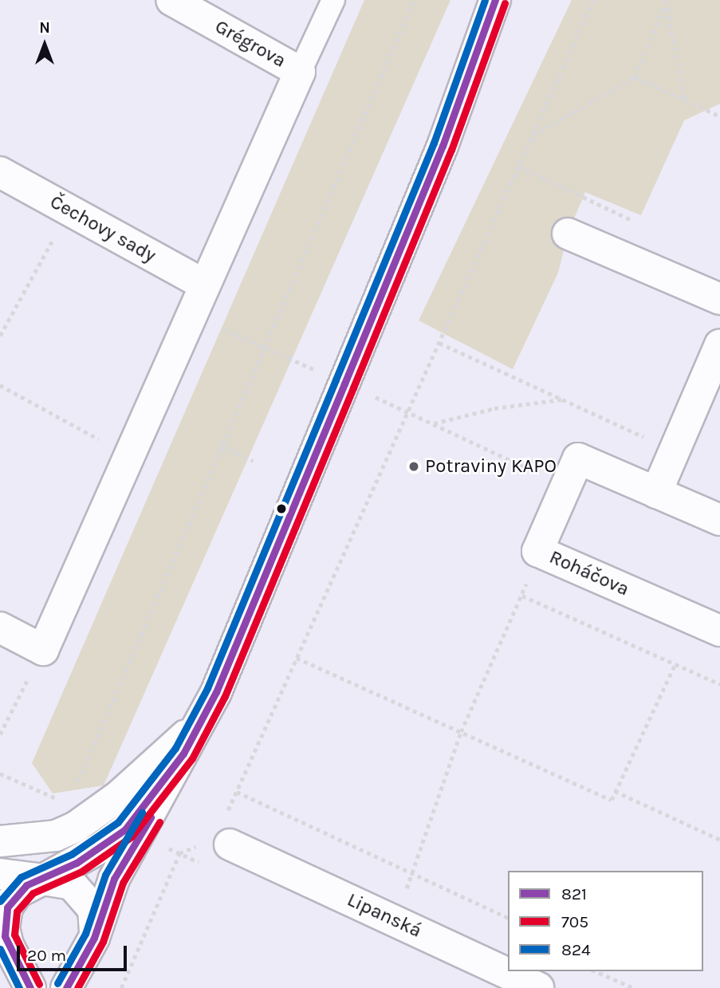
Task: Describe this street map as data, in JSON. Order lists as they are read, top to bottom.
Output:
{
  "streets": {
    "street": [
      "Grégrova",
      "Čechovy sady",
      "Roháčova",
      "Lipanská"
    ]
  },
  "places": ["Potraviny KAPO"],
  "lines": ["transit line 821", "transit line 824", "transit line 705"],
  "legend": ["821", "705", "824"],
  "scale_bar": "20 m",
  "north": "top"
}
